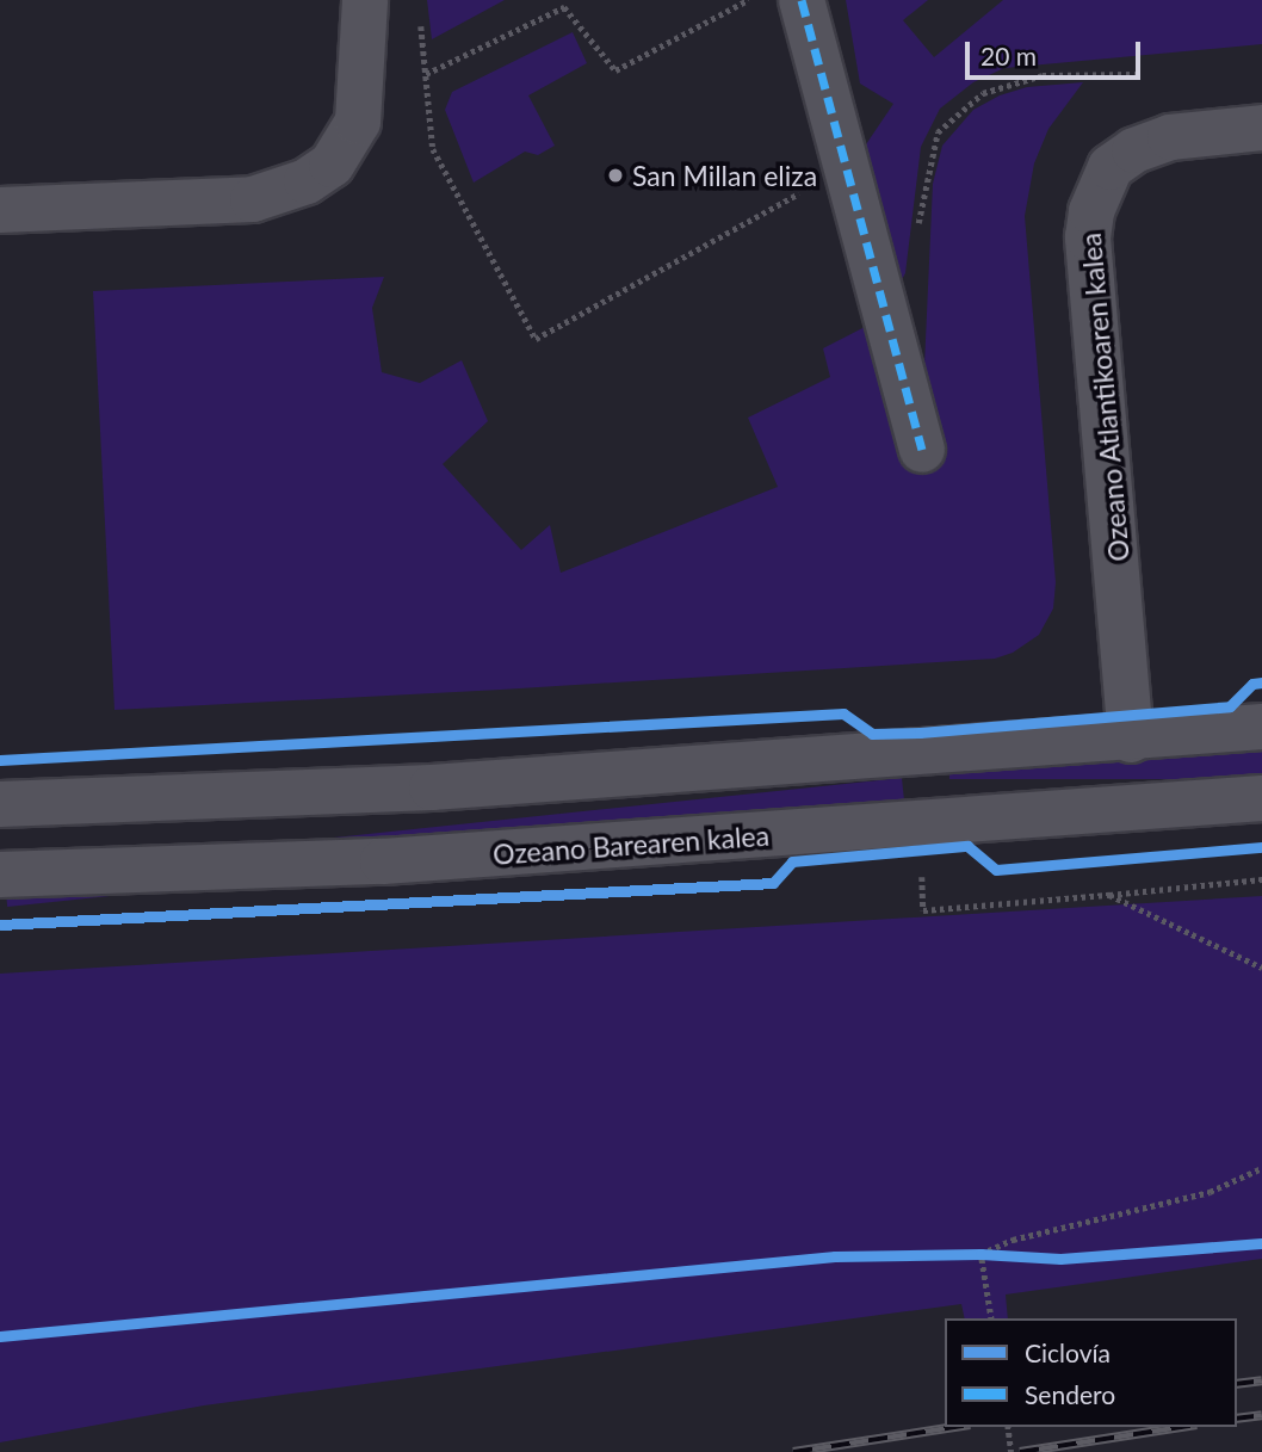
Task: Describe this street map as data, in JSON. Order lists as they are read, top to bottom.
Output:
{
  "streets": {
    "street": ["Ozeano Atlantikoaren kalea", "Ozeano Barearen kalea"]
  },
  "places": ["San Millan eliza"],
  "legend": ["Ciclovía", "Sendero"],
  "scale_bar": "20 m"
}
